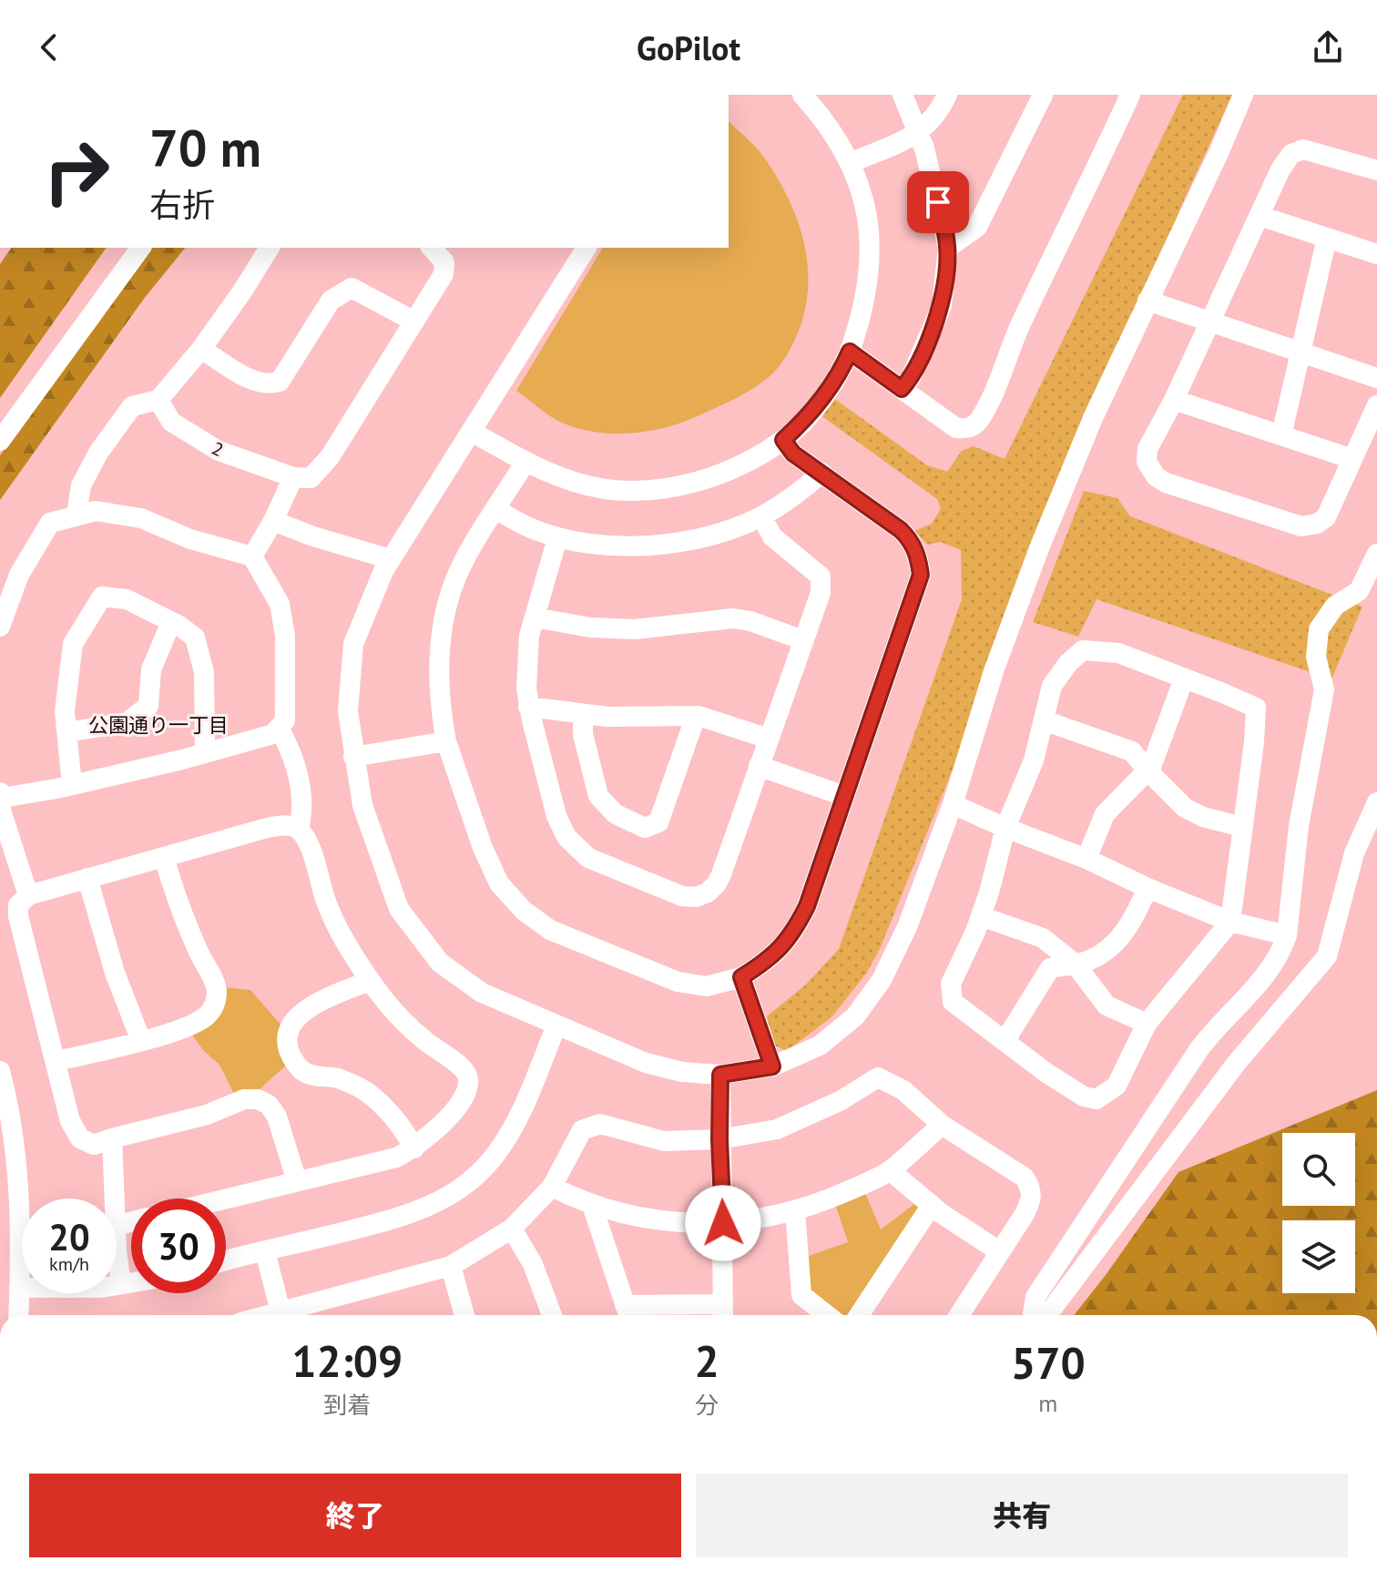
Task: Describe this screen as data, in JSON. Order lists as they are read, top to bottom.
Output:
{
  "streets": {
    "street": ["2"]
  },
  "districts": ["公園通り一丁目"],
  "page": {
    "header": "GoPilot",
    "turn": ["70 m", "右折"],
    "speed": "20 km/h",
    "limit": "30",
    "eta": [
      "12:09",
      "到着",
      "2",
      "分",
      "570",
      "m"
    ],
    "buttons": ["終了", "共有"]
  }
}
